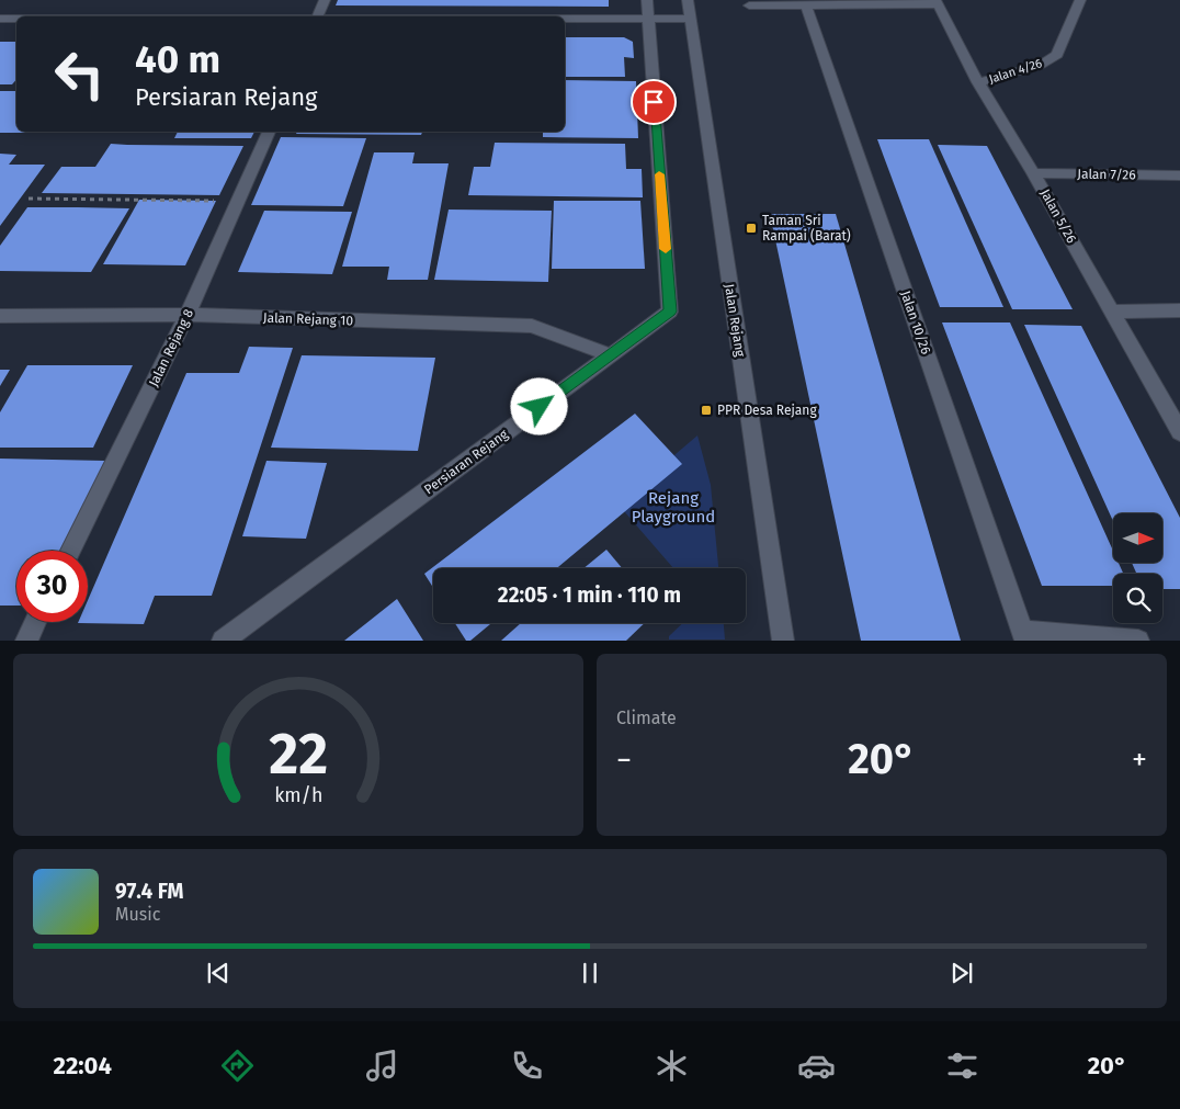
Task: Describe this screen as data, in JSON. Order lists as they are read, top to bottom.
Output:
{
  "streets": {
    "street": [
      "Jalan 4/26",
      "Jalan 7/26",
      "Jalan 5/26",
      "Jalan Rejang 10",
      "Jalan Rejang",
      "Jalan 10/26",
      "Jalan Rejang 8",
      "Persiaran Rejang"
    ]
  },
  "crossings": [
    ["Jalan 4/26", "Jalan 5/26"],
    ["Jalan 7/26", "Jalan 5/26"],
    ["Jalan Rejang 10", "Jalan Rejang 8"],
    ["Jalan Rejang 10", "Persiaran Rejang"]
  ],
  "parks": ["Rejang Playground"],
  "places": {
    "transit": ["Taman Sri Rampai (Barat)", "PPR Desa Rejang"]
  },
  "north": "right",
  "page": {
    "turn": ["40 m", "Persiaran Rejang"],
    "limit": "30",
    "trip": "22:05 · 1 min · 110 m",
    "tile": "Climate",
    "heat": ["−", "20°", "+"],
    "song": ["97.4 FM", "Music"],
    "tabs": ["22:04", "20°"],
    "gauge": ["22", "km/h"]
  }
}
